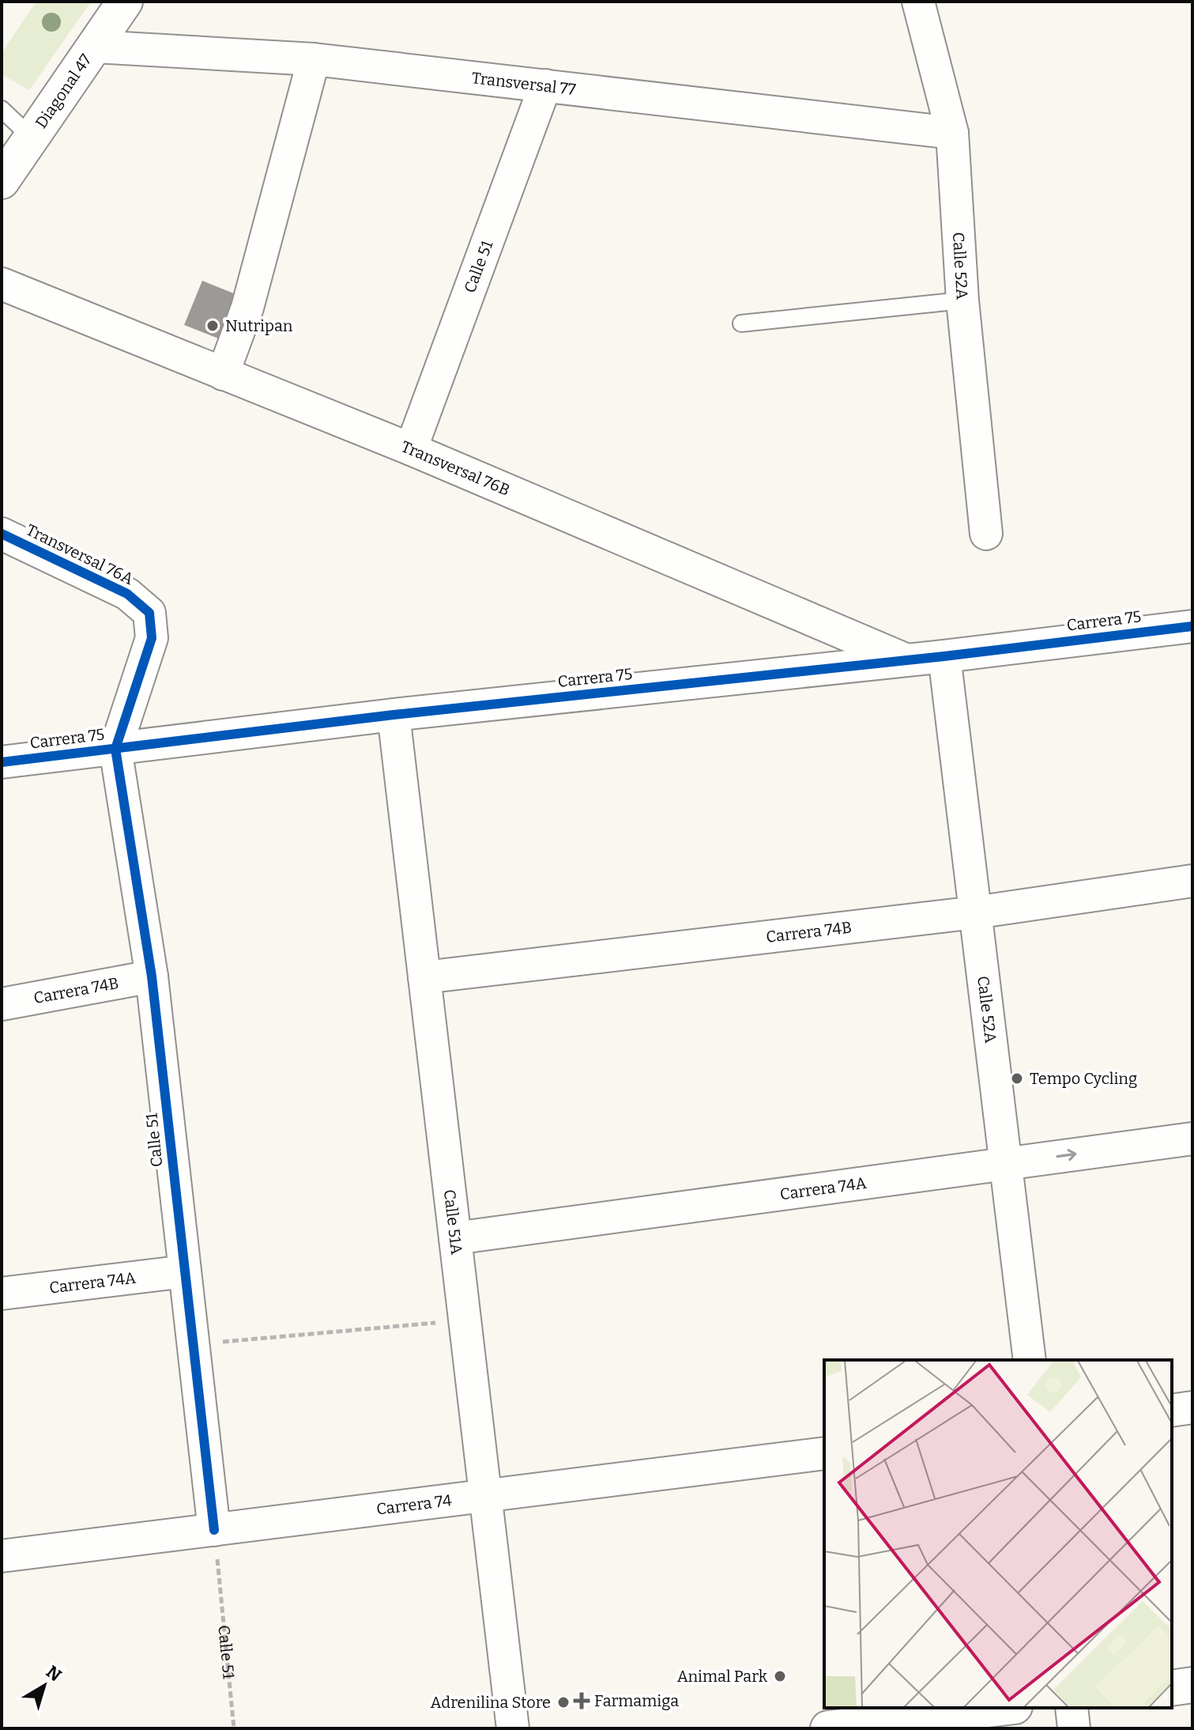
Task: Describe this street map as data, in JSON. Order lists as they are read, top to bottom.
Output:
{
  "streets": {
    "street": [
      "Transversal 77",
      "Diagonal 47",
      "Calle 52A",
      "Calle 51",
      "Transversal 76B",
      "Transversal 76A",
      "Carrera 75",
      "Carrera 74B",
      "Carrera 74A",
      "Calle 51A",
      "Carrera 74"
    ]
  },
  "crossings": [
    ["Transversal 77", "Diagonal 47"],
    ["Transversal 77", "Calle 52A"],
    ["Transversal 77", "Calle 51"],
    ["Calle 52A", "Carrera 75"],
    ["Calle 52A", "Carrera 74B"],
    ["Calle 52A", "Carrera 74A"],
    ["Calle 51", "Transversal 76B"],
    ["Calle 51", "Transversal 76A"],
    ["Calle 51", "Carrera 75"],
    ["Calle 51", "Carrera 74B"],
    ["Calle 51", "Carrera 74A"],
    ["Calle 51", "Carrera 74"],
    ["Transversal 76B", "Carrera 75"],
    ["Transversal 76A", "Carrera 75"],
    ["Carrera 75", "Calle 51A"],
    ["Carrera 74B", "Calle 51A"],
    ["Carrera 74A", "Calle 51A"],
    ["Calle 51A", "Carrera 74"]
  ],
  "places": {
    "other": [
      "Nutripan",
      "Tempo Cycling",
      "Animal Park",
      "Adrenilina Store"
    ],
    "health": ["Farmamiga"]
  },
  "north": "top right"
}
